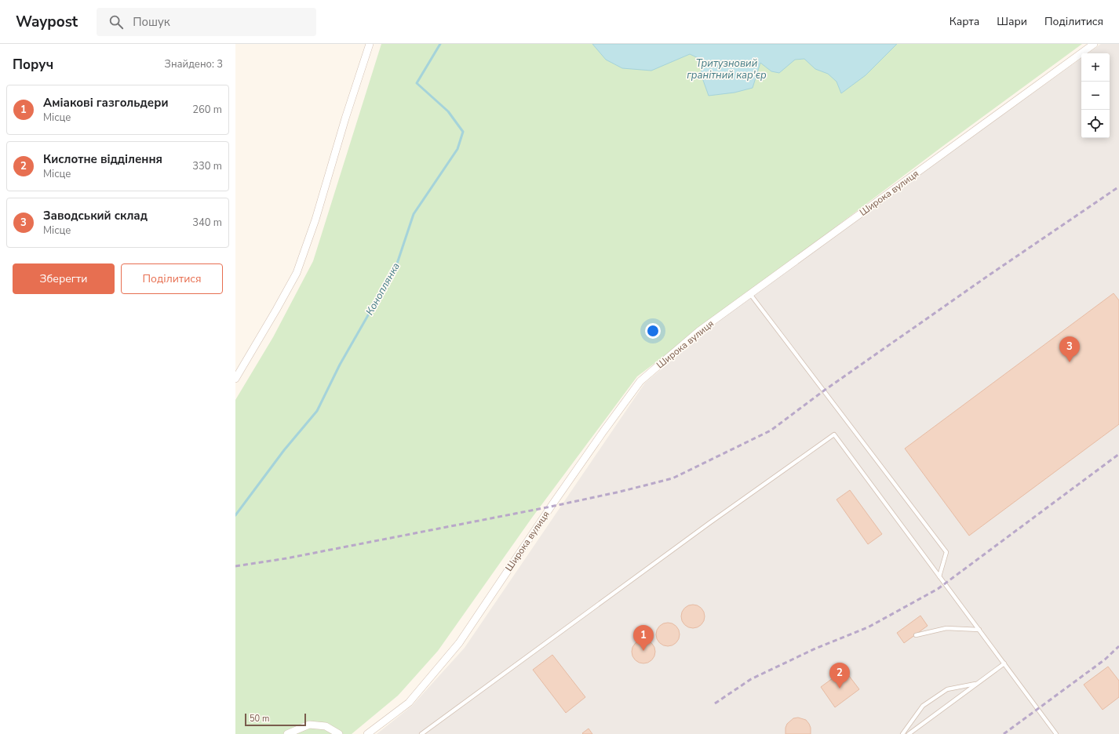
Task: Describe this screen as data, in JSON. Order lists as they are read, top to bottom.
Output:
{
  "streets": {
    "street": ["Широка вулиця"]
  },
  "water": ["Тритузновий гранітний кар'єр", "Коноплянка"],
  "scale_bar": "50 m",
  "page": {
    "header": "Waypost",
    "search": "Пошук",
    "nav": ["Карта", "Шари", "Поділитися"],
    "heading": ["Поруч", "Знайдено: 3"],
    "map_buttons": ["+", "−"],
    "list": [
      {
        "mark": "1",
        "name": "Аміакові газгольдери",
        "note": "Місце",
        "value": "260 m"
      },
      {
        "mark": "2",
        "name": "Кислотне відділення",
        "note": "Місце",
        "value": "330 m"
      },
      {
        "mark": "3",
        "name": "Заводський склад",
        "note": "Місце",
        "value": "340 m"
      }
    ],
    "buttons": ["Зберегти", "Поділитися"],
    "pins": ["3", "1", "2"],
    "scale": "50 m"
  }
}
